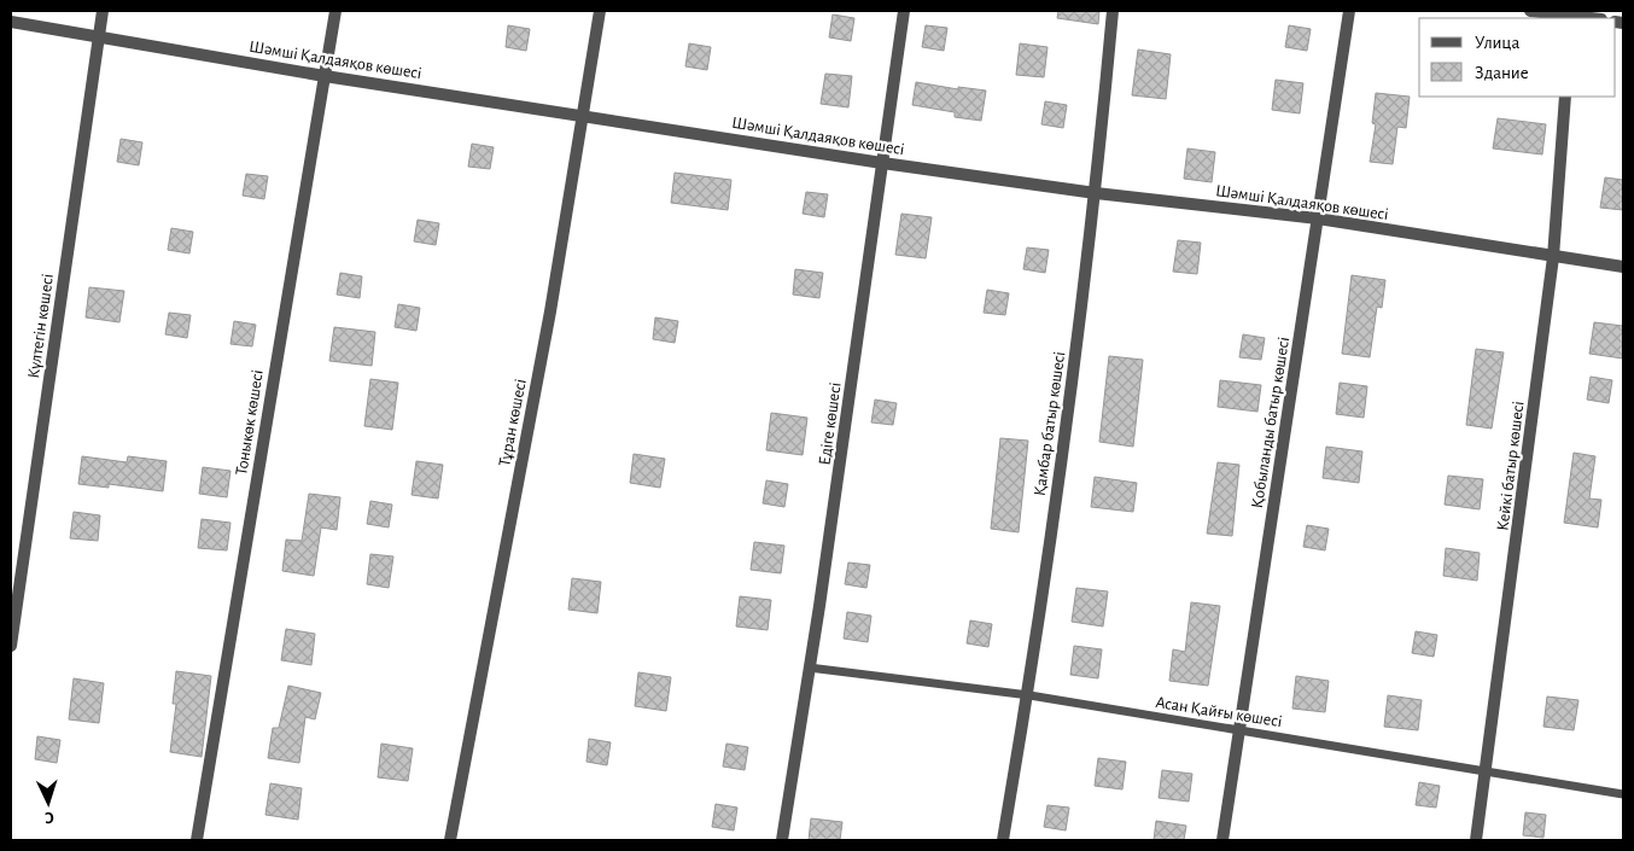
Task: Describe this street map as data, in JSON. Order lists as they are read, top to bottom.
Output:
{
  "streets": {
    "street": [
      "Шәмші Қалдаяқов көшесі",
      "Күлтегін көшесі",
      "Тоныкөк көшесі",
      "Тұран көшесі",
      "Қобыланды батыр көшесі",
      "Едіге көшесі",
      "Қамбар батыр көшесі",
      "Кейкі батыр көшесі"
    ],
    "lane": ["Асан Қайғы көшесі"]
  },
  "crossings": [
    ["Шәмші Қалдаяқов көшесі", "Күлтегін көшесі"],
    ["Шәмші Қалдаяқов көшесі", "Тоныкөк көшесі"],
    ["Шәмші Қалдаяқов көшесі", "Тұран көшесі"],
    ["Шәмші Қалдаяқов көшесі", "Қобыланды батыр көшесі"],
    ["Шәмші Қалдаяқов көшесі", "Едіге көшесі"],
    ["Шәмші Қалдаяқов көшесі", "Қамбар батыр көшесі"],
    ["Шәмші Қалдаяқов көшесі", "Кейкі батыр көшесі"],
    ["Қобыланды батыр көшесі", "Асан Қайғы көшесі"],
    ["Едіге көшесі", "Асан Қайғы көшесі"],
    ["Қамбар батыр көшесі", "Асан Қайғы көшесі"],
    ["Кейкі батыр көшесі", "Асан Қайғы көшесі"]
  ],
  "legend": ["Улица", "Здание"],
  "north": "bottom"
}
